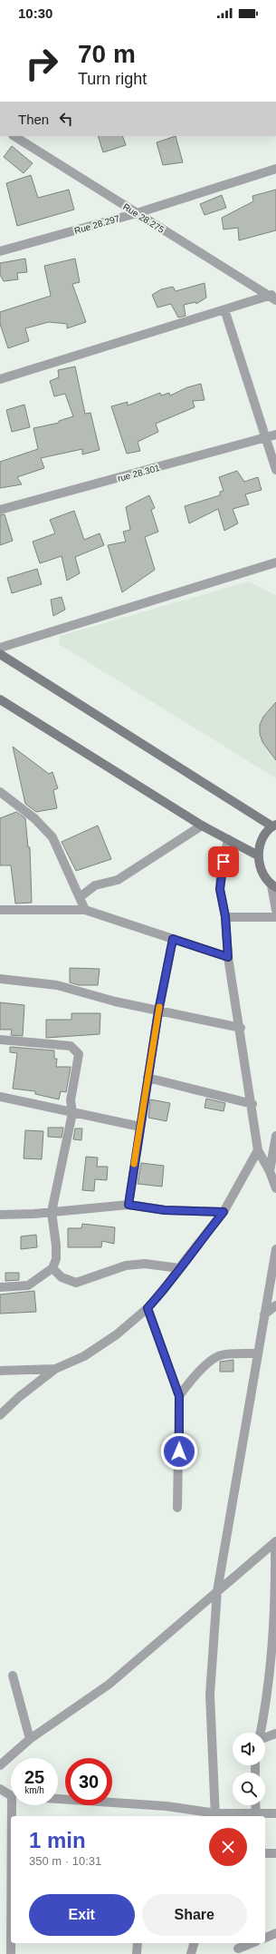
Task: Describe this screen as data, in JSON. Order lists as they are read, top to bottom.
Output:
{
  "streets": {
    "street": ["Rue 28.275", "Rue 28.297", "rue 28.301"]
  },
  "crossings": [
    ["Rue 28.275", "Rue 28.297"]
  ],
  "page": {
    "status": "10:30",
    "turn": ["70 m", "Turn right"],
    "then": "Then",
    "speed": "25 km/h",
    "limit": "30",
    "heading": ["1 min", "350 m · 10:31"],
    "buttons": ["Exit", "Share"]
  }
}
